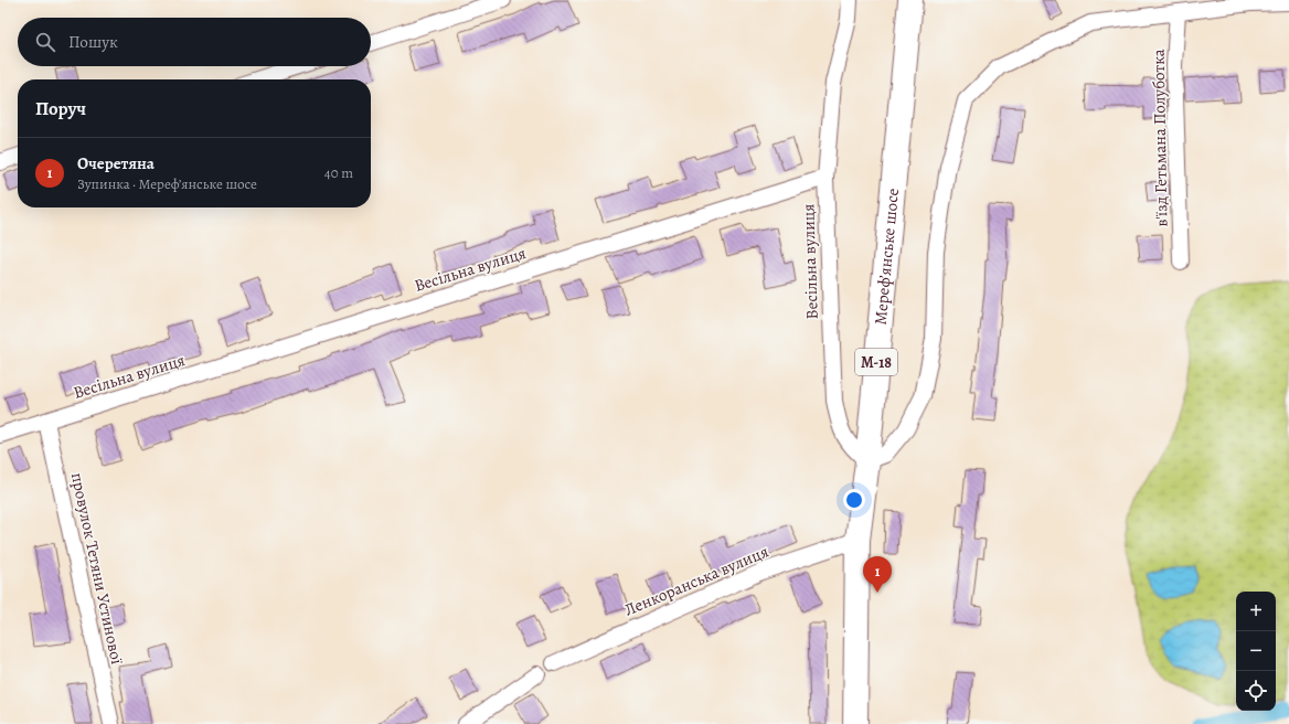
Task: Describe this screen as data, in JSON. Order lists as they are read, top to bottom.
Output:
{
  "streets": {
    "highway": ["Мереф’янське шосе", "М-18"],
    "street": [
      "в'їзд Гетьмана Полуботка",
      "Весільна вулиця",
      "провулок Тетяни Устинової",
      "Ленкоранська вулиця"
    ]
  },
  "crossings": [
    ["Мереф’янське шосе", "Весільна вулиця"],
    ["Мереф’янське шосе", "Ленкоранська вулиця"],
    ["Весільна вулиця", "провулок Тетяни Устинової"]
  ],
  "page": {
    "search": "Пошук",
    "heading": "Поруч",
    "list": [
      {
        "mark": "1",
        "name": "Очеретяна",
        "note": "Зупинка · Мереф’янське шосе",
        "value": "40 m"
      }
    ],
    "pins": "1",
    "map_buttons": ["+", "−"]
  }
}
